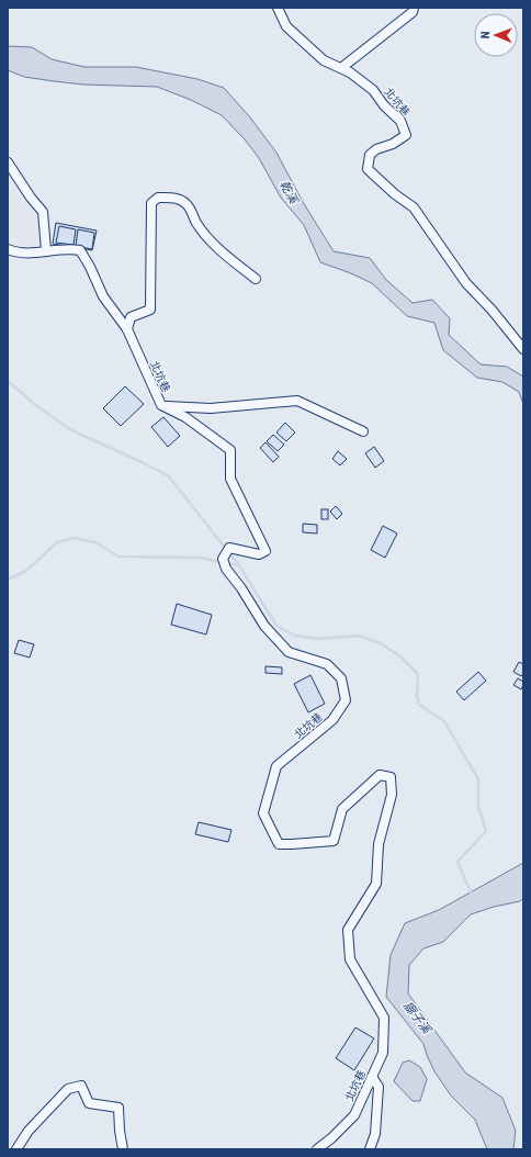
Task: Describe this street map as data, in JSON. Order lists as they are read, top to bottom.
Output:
{
  "streets": {
    "street": ["北坑巷"]
  },
  "water": ["乾溪", "廍子溪"],
  "north": "left"
}
